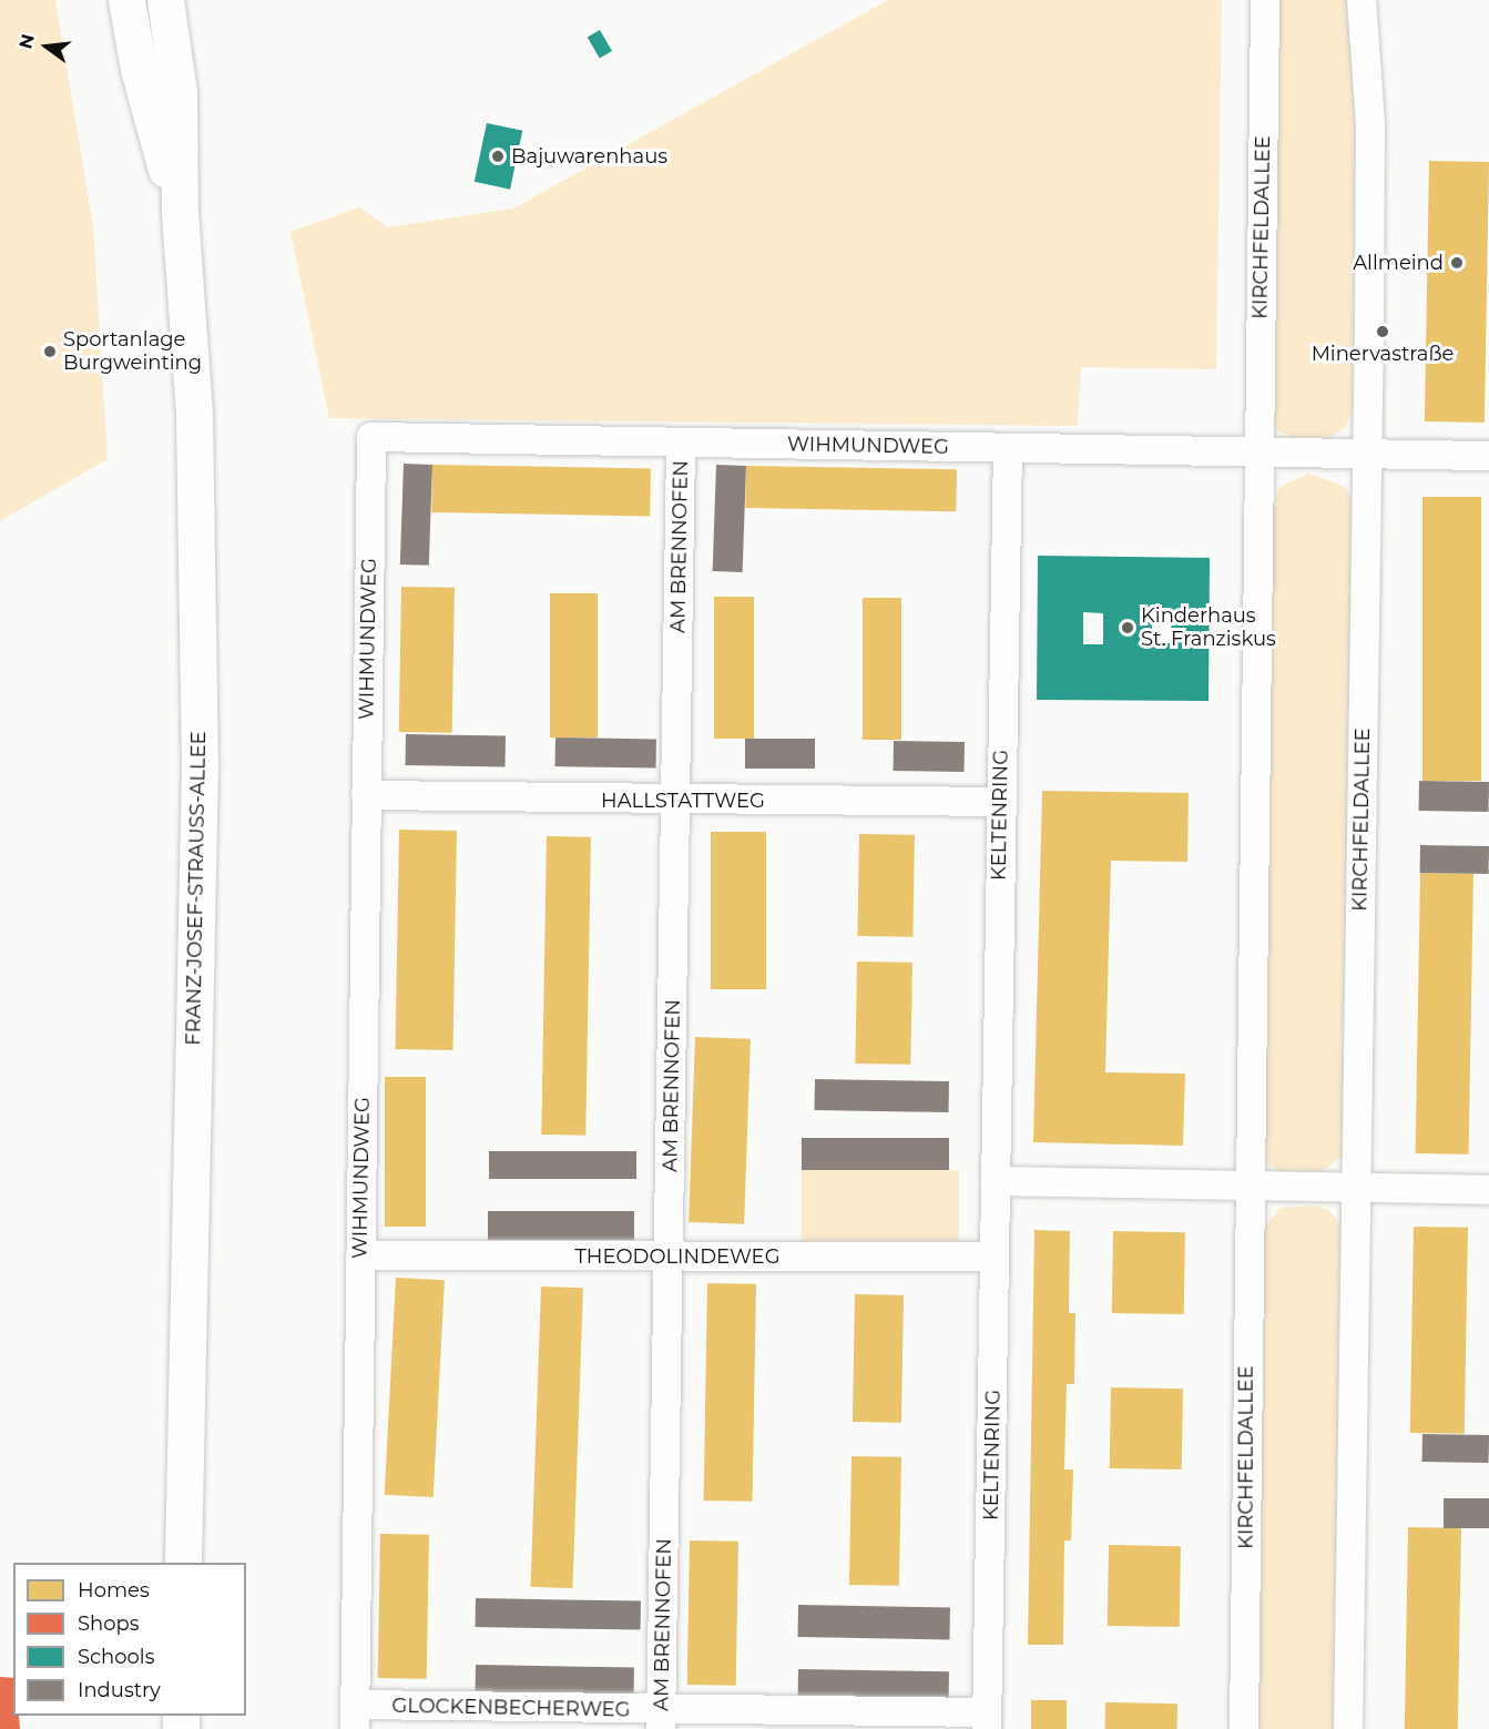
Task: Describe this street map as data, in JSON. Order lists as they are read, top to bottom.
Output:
{
  "streets": {
    "street": [
      "KIRCHFELDALLEE",
      "WIHMUNDWEG",
      "AM BRENNOFEN",
      "HALLSTATTWEG",
      "KELTENRING",
      "FRANZ-JOSEF-STRAUSS-ALLEE",
      "THEODOLINDEWEG",
      "GLOCKENBECHERWEG"
    ]
  },
  "crossings": [
    ["KIRCHFELDALLEE", "WIHMUNDWEG"],
    ["WIHMUNDWEG", "AM BRENNOFEN"],
    ["WIHMUNDWEG", "HALLSTATTWEG"],
    ["WIHMUNDWEG", "KELTENRING"],
    ["WIHMUNDWEG", "THEODOLINDEWEG"],
    ["WIHMUNDWEG", "GLOCKENBECHERWEG"],
    ["AM BRENNOFEN", "HALLSTATTWEG"],
    ["AM BRENNOFEN", "THEODOLINDEWEG"],
    ["AM BRENNOFEN", "GLOCKENBECHERWEG"],
    ["HALLSTATTWEG", "KELTENRING"],
    ["KELTENRING", "THEODOLINDEWEG"],
    ["KELTENRING", "GLOCKENBECHERWEG"]
  ],
  "places": [
    "Bajuwarenhaus",
    "Allmeind",
    "Minervastraße",
    "Sportanlage Burgweinting",
    "Kinderhaus St. Franziskus"
  ],
  "legend": [
    "Homes",
    "Shops",
    "Schools",
    "Industry"
  ],
  "north": "left"
}
